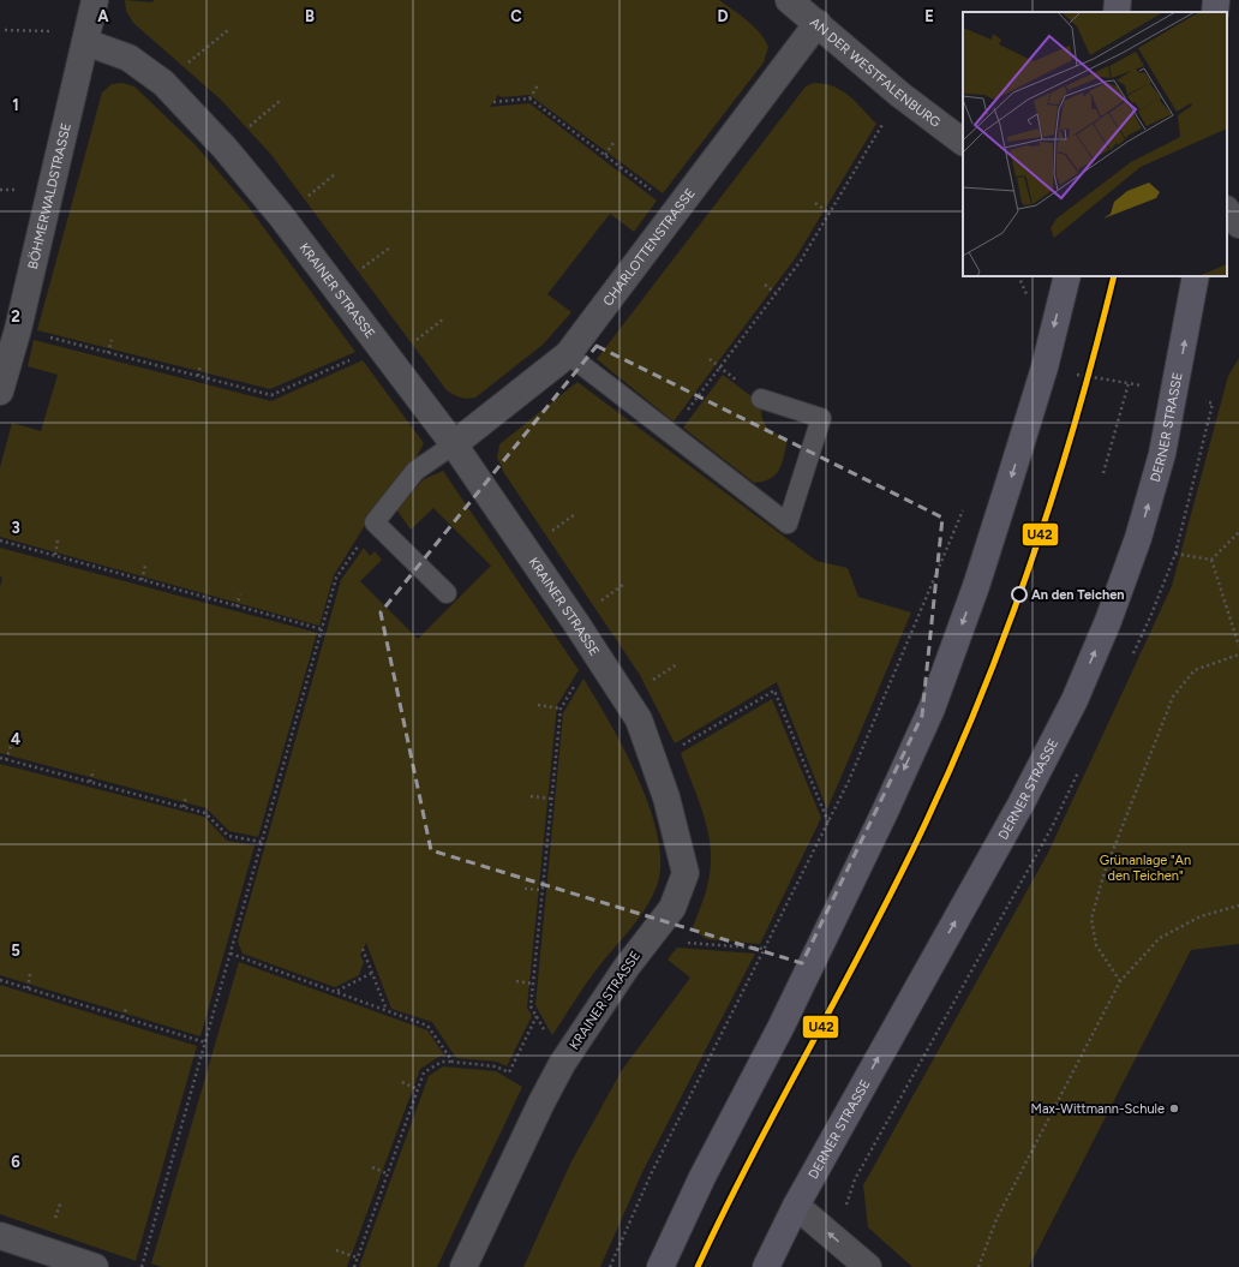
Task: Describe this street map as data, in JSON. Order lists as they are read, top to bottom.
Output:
{
  "streets": {
    "main road": ["DERNER STRASSE"],
    "street": [
      "AN DER WESTFALENBURG",
      "BÖHMERWALDSTRASSE",
      "CHARLOTTENSTRASSE",
      "KRAINER STRASSE"
    ]
  },
  "crossings": [
    ["AN DER WESTFALENBURG", "CHARLOTTENSTRASSE"],
    ["BÖHMERWALDSTRASSE", "KRAINER STRASSE"],
    ["CHARLOTTENSTRASSE", "KRAINER STRASSE"]
  ],
  "parks": ["Grünanlage \"An den Teichen\""],
  "places": ["An den Teichen", "Max-Wittmann-Schule"],
  "lines": ["transit line U42"],
  "grid": {
    "columns": [
      "A",
      "B",
      "C",
      "D",
      "E"
    ],
    "rows": [
      "1",
      "2",
      "3",
      "4",
      "5",
      "6"
    ]
  }
}
